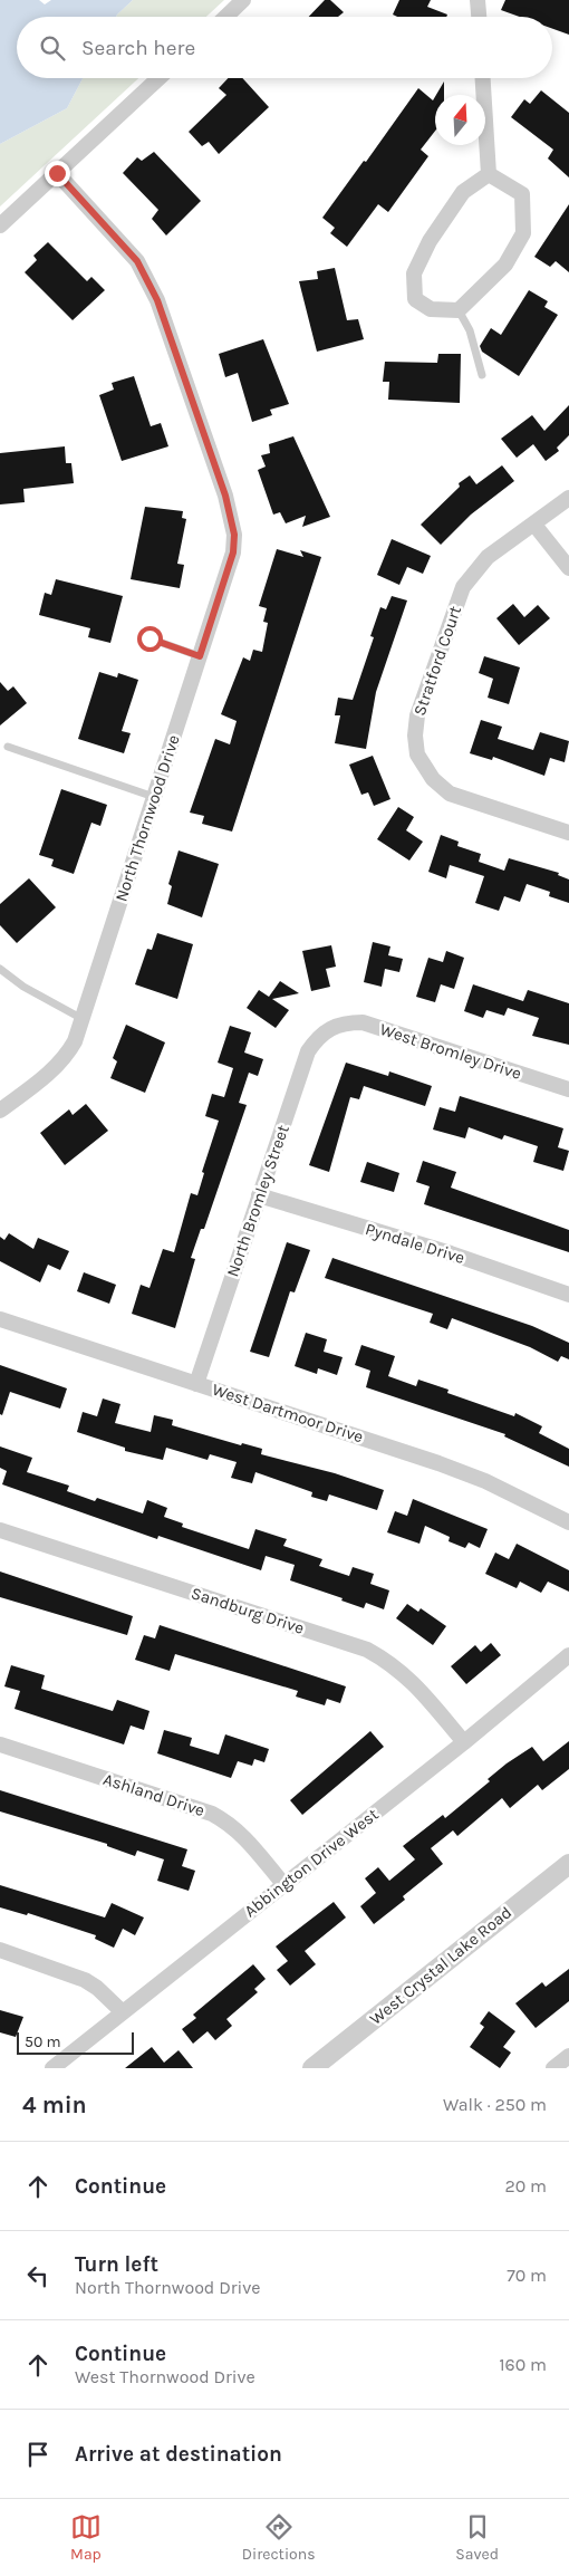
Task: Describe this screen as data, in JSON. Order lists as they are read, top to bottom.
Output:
{
  "streets": {
    "street": [
      "Stratford Court",
      "North Thornwood Drive",
      "West Bromley Drive",
      "North Bromley Street",
      "Pyndale Drive",
      "West Dartmoor Drive",
      "Sandburg Drive",
      "Ashland Drive",
      "Abbington Drive West",
      "West Crystal Lake Road"
    ]
  },
  "crossings": [
    ["West Bromley Drive", "North Bromley Street"],
    ["North Bromley Street", "Pyndale Drive"],
    ["North Bromley Street", "West Dartmoor Drive"],
    ["Sandburg Drive", "Abbington Drive West"],
    ["Ashland Drive", "Abbington Drive West"]
  ],
  "scale_bar": "50 m",
  "north": "top",
  "page": {
    "search": "Search here",
    "scale": "50 m",
    "heading": ["4 min", "Walk · 250 m"],
    "list": [
      ["Continue", "20 m"],
      ["Turn left", "North Thornwood Drive", "70 m"],
      ["Continue", "West Thornwood Drive", "160 m"],
      "Arrive at destination"
    ],
    "nav": ["Map", "Directions", "Saved"]
  }
}
